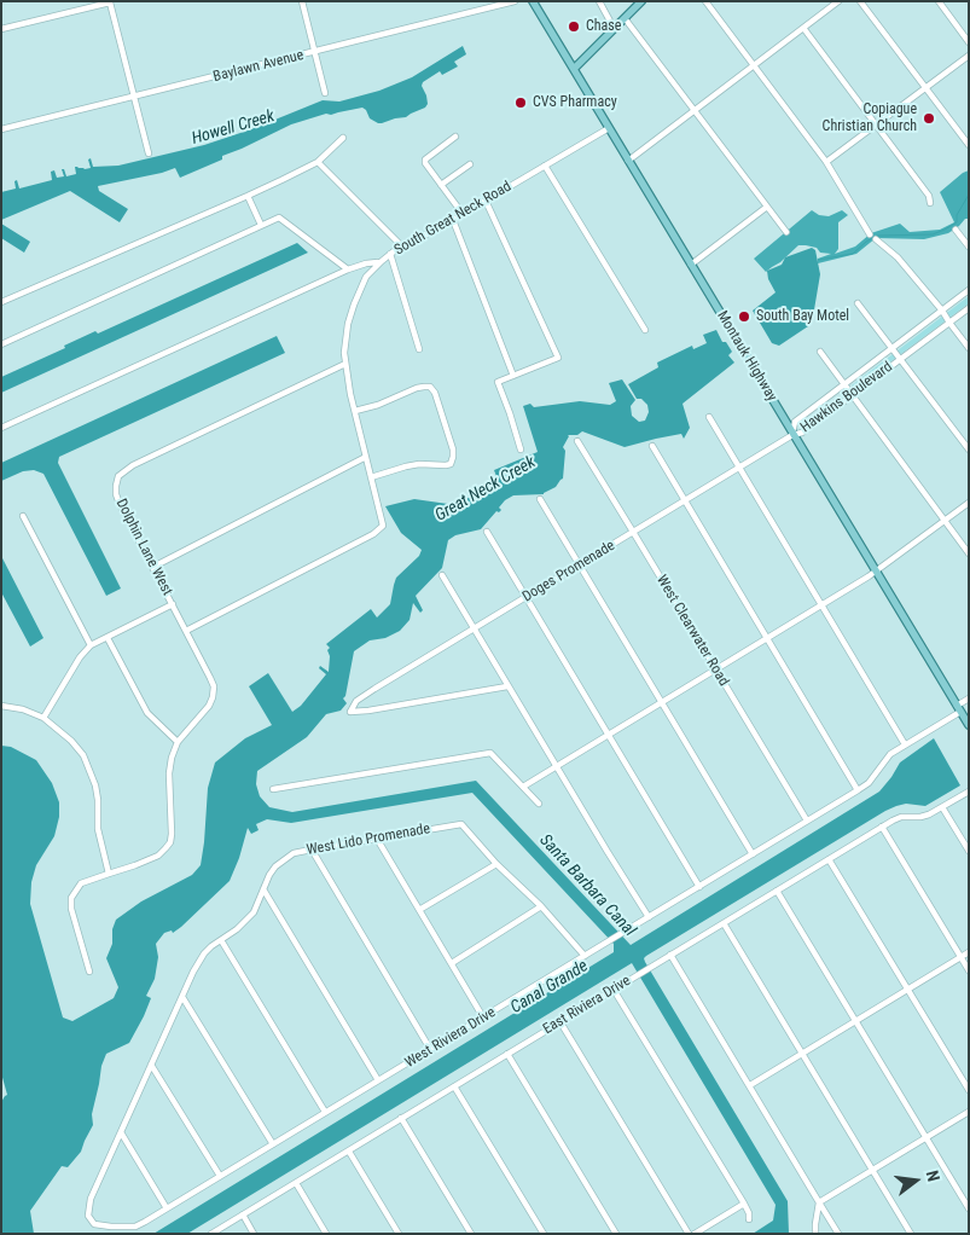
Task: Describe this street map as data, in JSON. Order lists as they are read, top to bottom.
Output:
{
  "streets": {
    "main road": ["Montauk Highway"],
    "street": [
      "Baylawn Avenue",
      "South Great Neck Road",
      "Hawkins Boulevard",
      "Dolphin Lane West",
      "Doges Promenade",
      "West Clearwater Road",
      "West Lido Promenade",
      "East Riviera Drive",
      "West Riviera Drive"
    ]
  },
  "crossings": [
    ["South Great Neck Road", "Montauk Highway"],
    ["South Great Neck Road", "Dolphin Lane West"],
    ["Montauk Highway", "Hawkins Boulevard"],
    ["Montauk Highway", "Doges Promenade"],
    ["Montauk Highway", "West Riviera Drive"],
    ["Hawkins Boulevard", "Doges Promenade"],
    ["Doges Promenade", "West Clearwater Road"],
    ["West Clearwater Road", "West Riviera Drive"],
    ["West Lido Promenade", "West Riviera Drive"]
  ],
  "water": [
    "Howell Creek",
    "Great Neck Creek",
    "Santa Barbara Canal",
    "Canal Grande"
  ],
  "places": [
    "Chase",
    "CVS Pharmacy",
    "Copiague Christian Church",
    "South Bay Motel"
  ],
  "north": "right"
}
